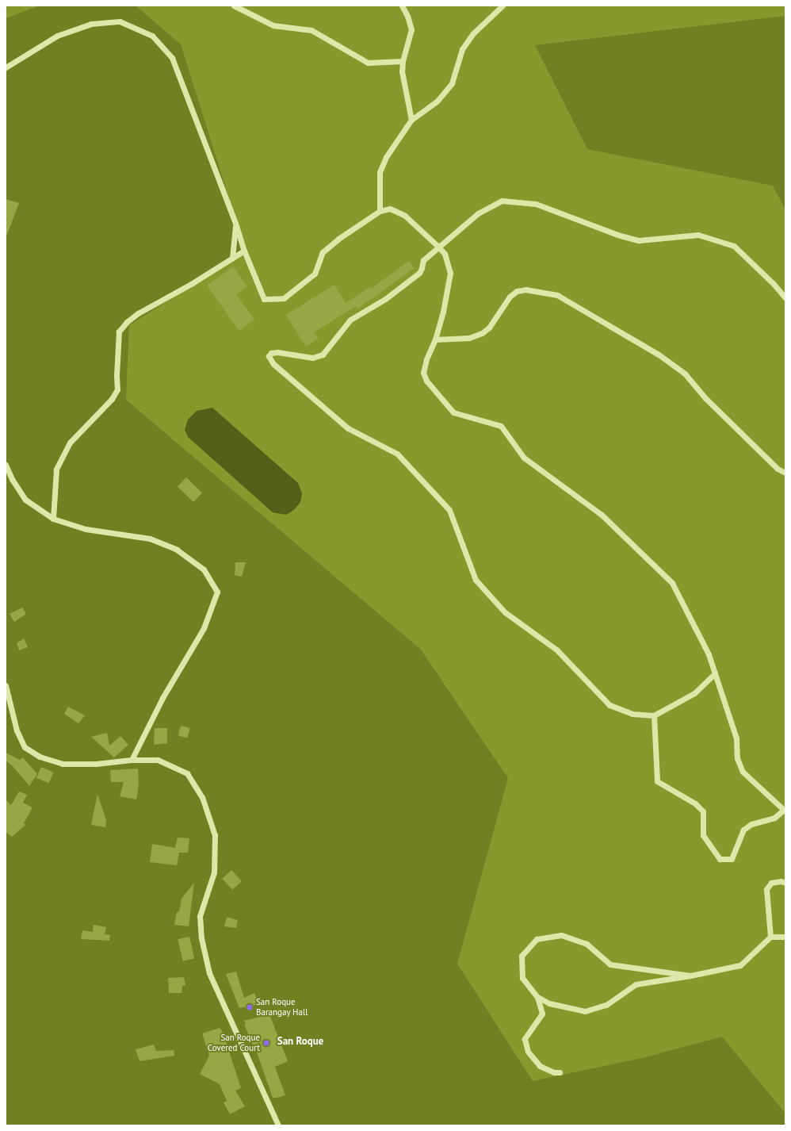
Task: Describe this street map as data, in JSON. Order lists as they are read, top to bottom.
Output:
{
  "districts": ["San Roque"],
  "places": ["San Roque Barangay Hall", "San Roque Covered Court"]
}
